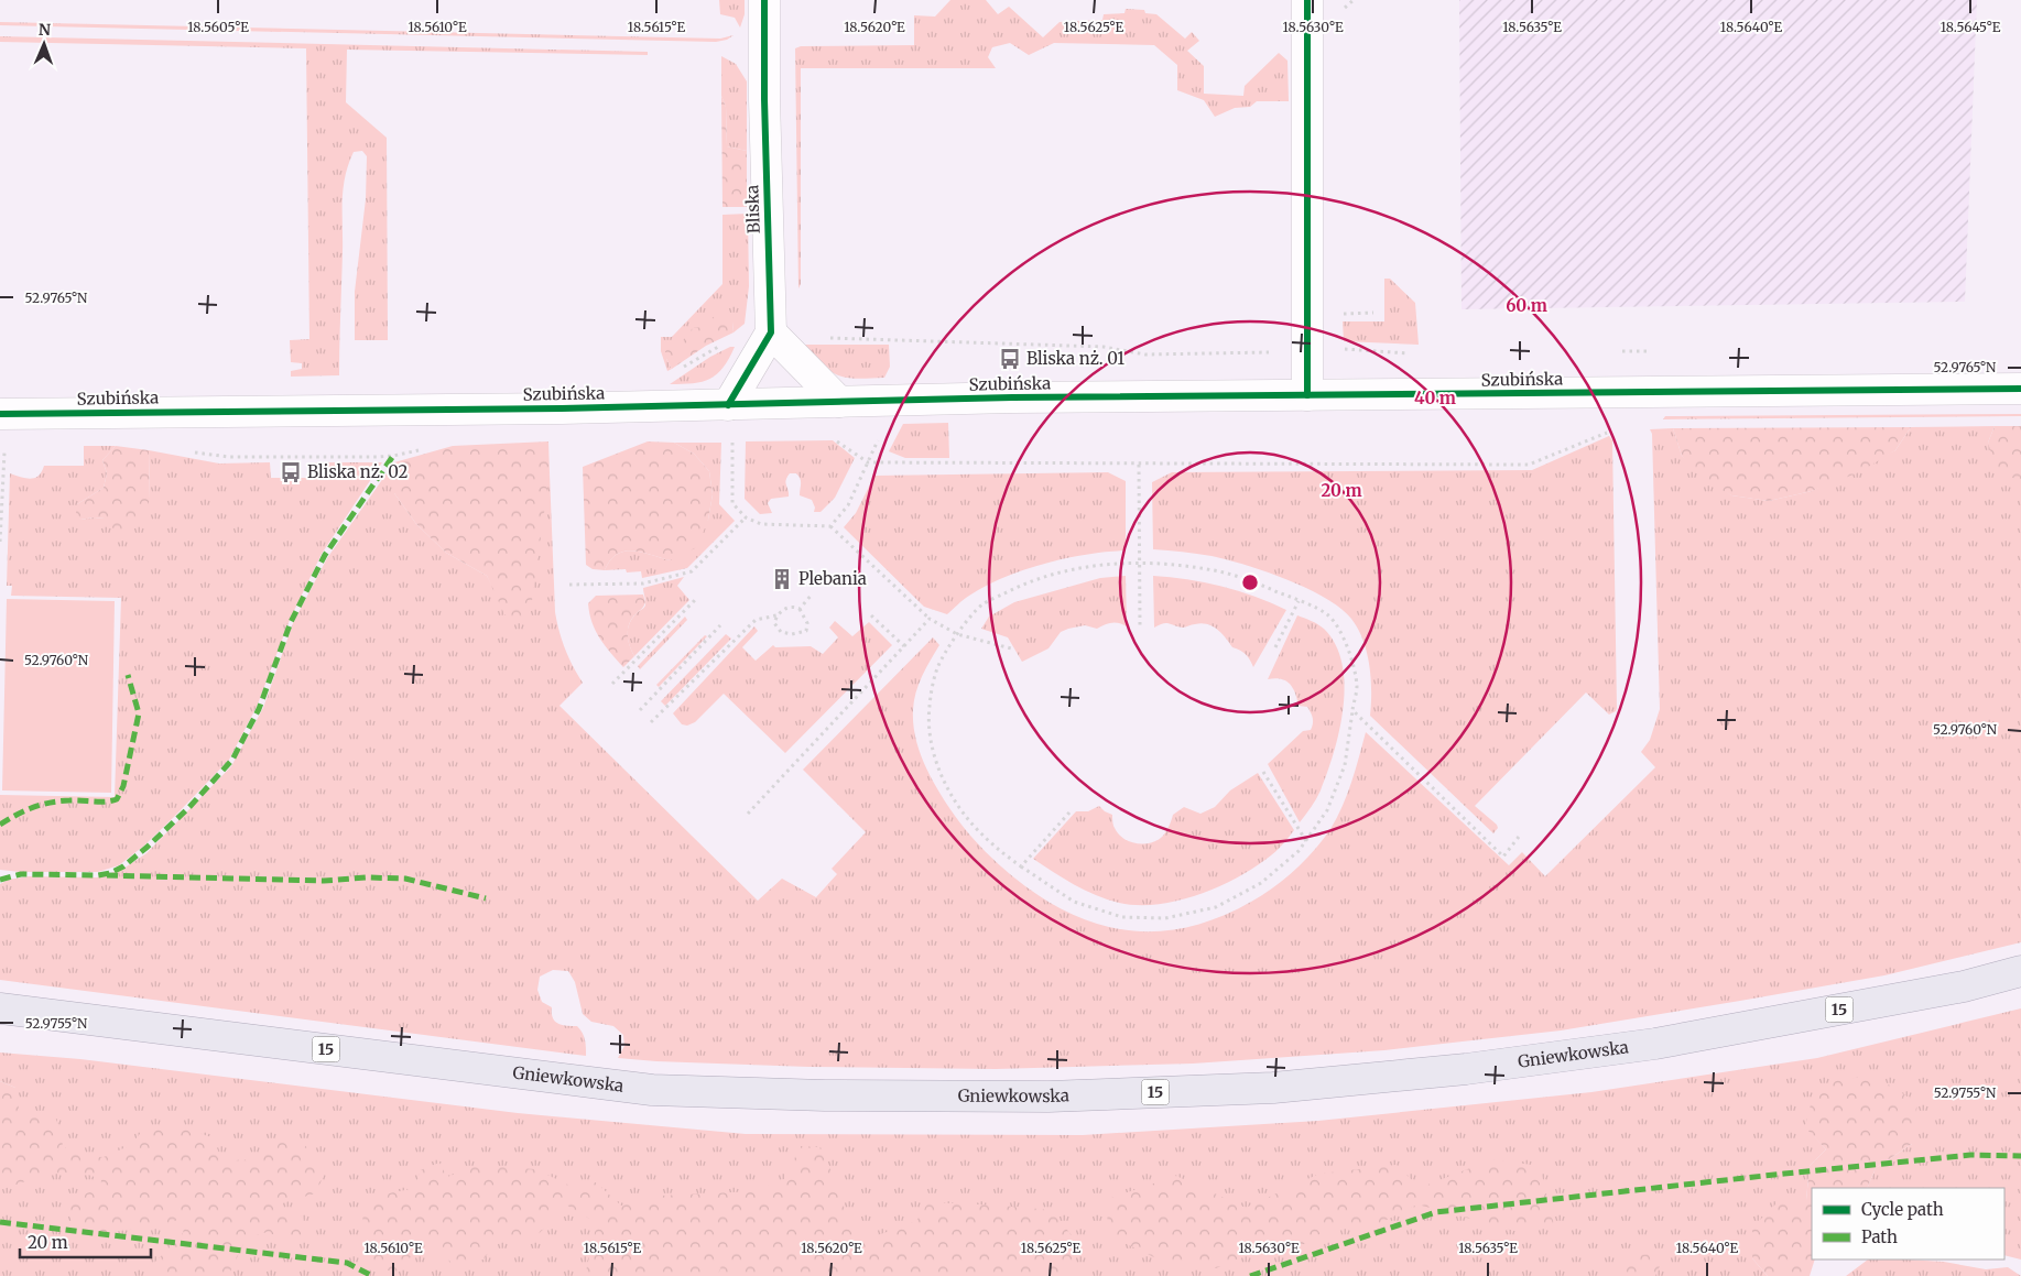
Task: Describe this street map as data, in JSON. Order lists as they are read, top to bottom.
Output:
{
  "streets": {
    "main road": ["15", "Gniewkowska"],
    "street": ["Bliska", "Szubińska"]
  },
  "places": {
    "bus stop": ["Bliska nż. 01", "Bliska nż. 02"],
    "building": ["Plebania"]
  },
  "legend": ["Cycle path", "Path"],
  "scale_bar": "20 m",
  "north": "top",
  "coordinates": [
    "18.5605°E",
    "18.5610°E",
    "18.5615°E",
    "18.5620°E",
    "18.5625°E",
    "18.5630°E",
    "18.5635°E",
    "18.5640°E",
    "18.5645°E",
    "52.9765°N",
    "52.9760°N",
    "52.9755°N"
  ],
  "rings": ["60 m", "40 m", "20 m"]
}
